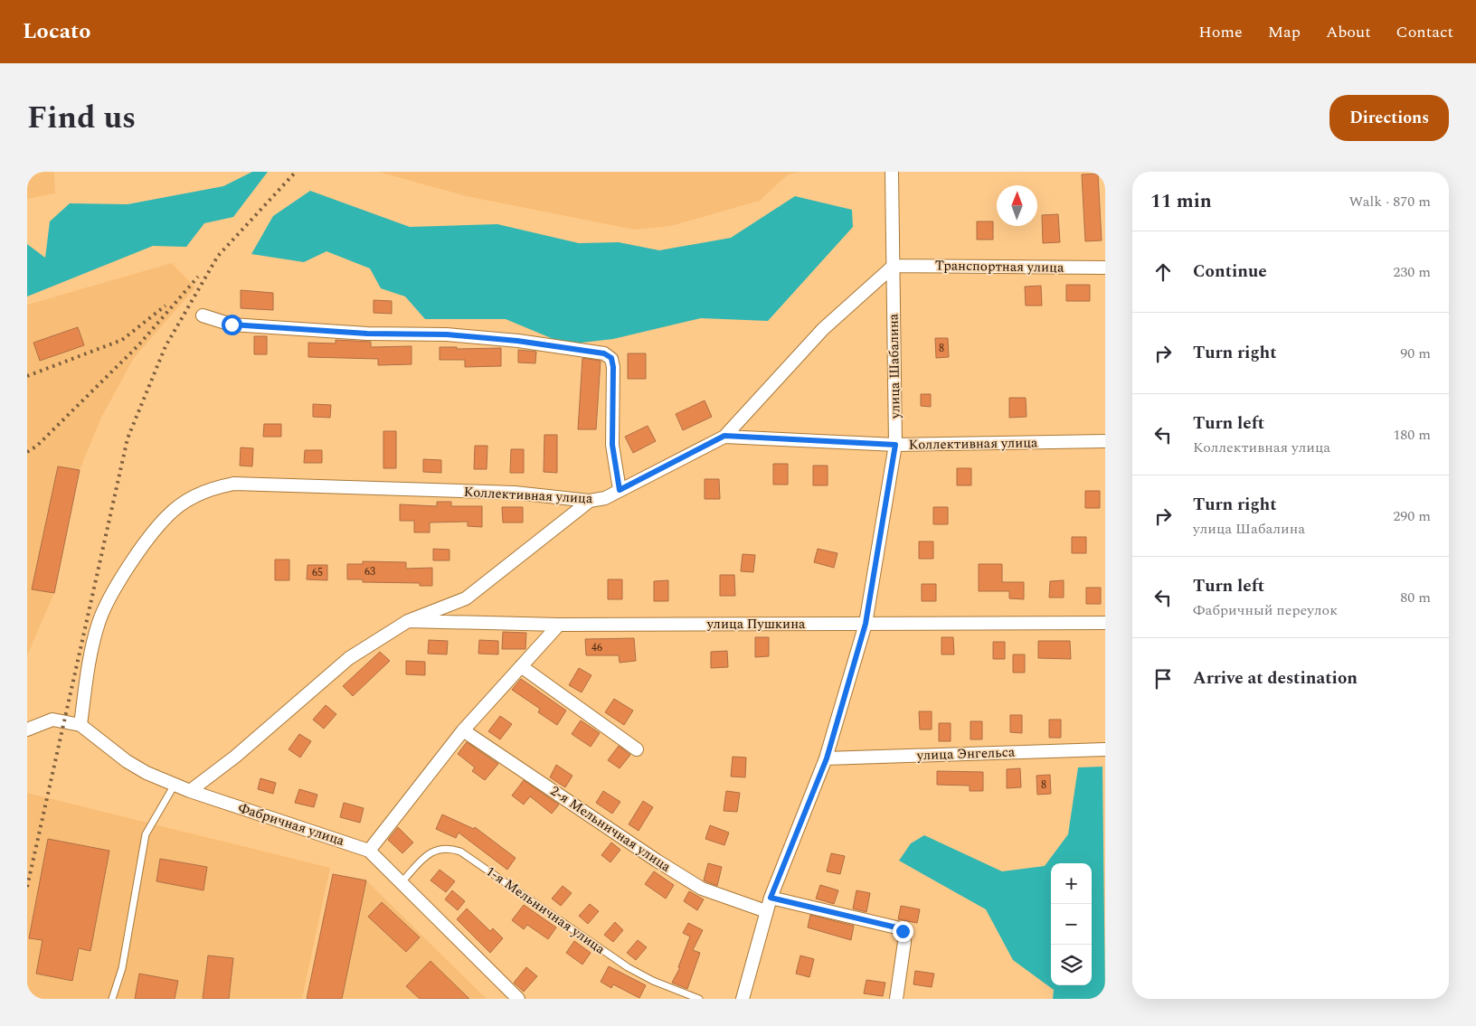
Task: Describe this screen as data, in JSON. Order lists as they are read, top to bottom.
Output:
{
  "streets": {
    "street": [
      "Транспортная улица",
      "улица Шабалина",
      "Коллективная улица",
      "улица Пушкина",
      "улица Энгельса",
      "Фабричная улица",
      "2-я Мельничная улица"
    ],
    "lane": ["1-я Мельничная улица"]
  },
  "crossings": [
    ["Транспортная улица", "улица Шабалина"],
    ["улица Шабалина", "Коллективная улица"],
    ["улица Шабалина", "улица Пушкина"],
    ["улица Шабалина", "улица Энгельса"],
    ["улица Шабалина", "2-я Мельничная улица"],
    ["Коллективная улица", "Фабричная улица"],
    ["Фабричная улица", "1-я Мельничная улица"]
  ],
  "house_numbers": [
    "8",
    "63",
    "65",
    "46",
    "8"
  ],
  "north": "top",
  "page": {
    "header": "Locato",
    "nav": [
      "Home",
      "Map",
      "About",
      "Contact"
    ],
    "title": "Find us",
    "buttons": "Directions",
    "heading": ["11 min", "Walk · 870 m"],
    "list": [
      ["Continue", "230 m"],
      ["Turn right", "90 m"],
      ["Turn left", "Коллективная улица", "180 m"],
      ["Turn right", "улица Шабалина", "290 m"],
      ["Turn left", "Фабричный переулок", "80 m"],
      "Arrive at destination"
    ],
    "map_buttons": ["+", "−"]
  }
}
